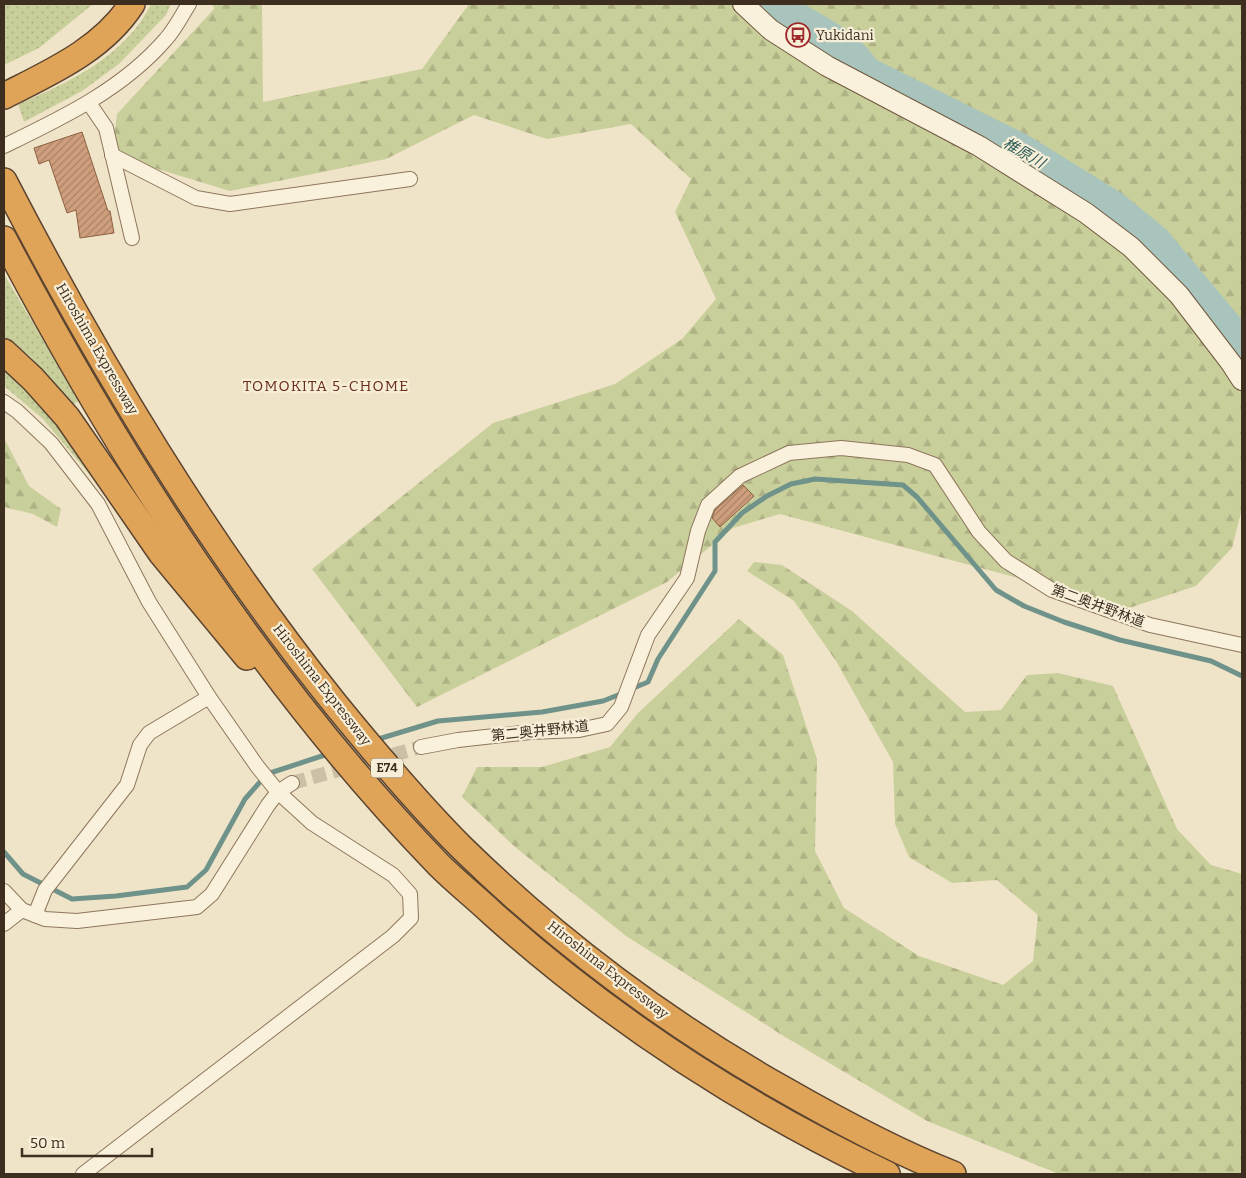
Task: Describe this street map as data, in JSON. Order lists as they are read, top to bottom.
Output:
{
  "streets": {
    "highway": ["Hiroshima Expressway", "E74"],
    "street": ["第二奥井野林道"]
  },
  "districts": ["TOMOKITA 5-CHOME"],
  "water": ["椎原川"],
  "places": {
    "bus stop": ["Yukidani"]
  },
  "scale_bar": "50 m"
}
